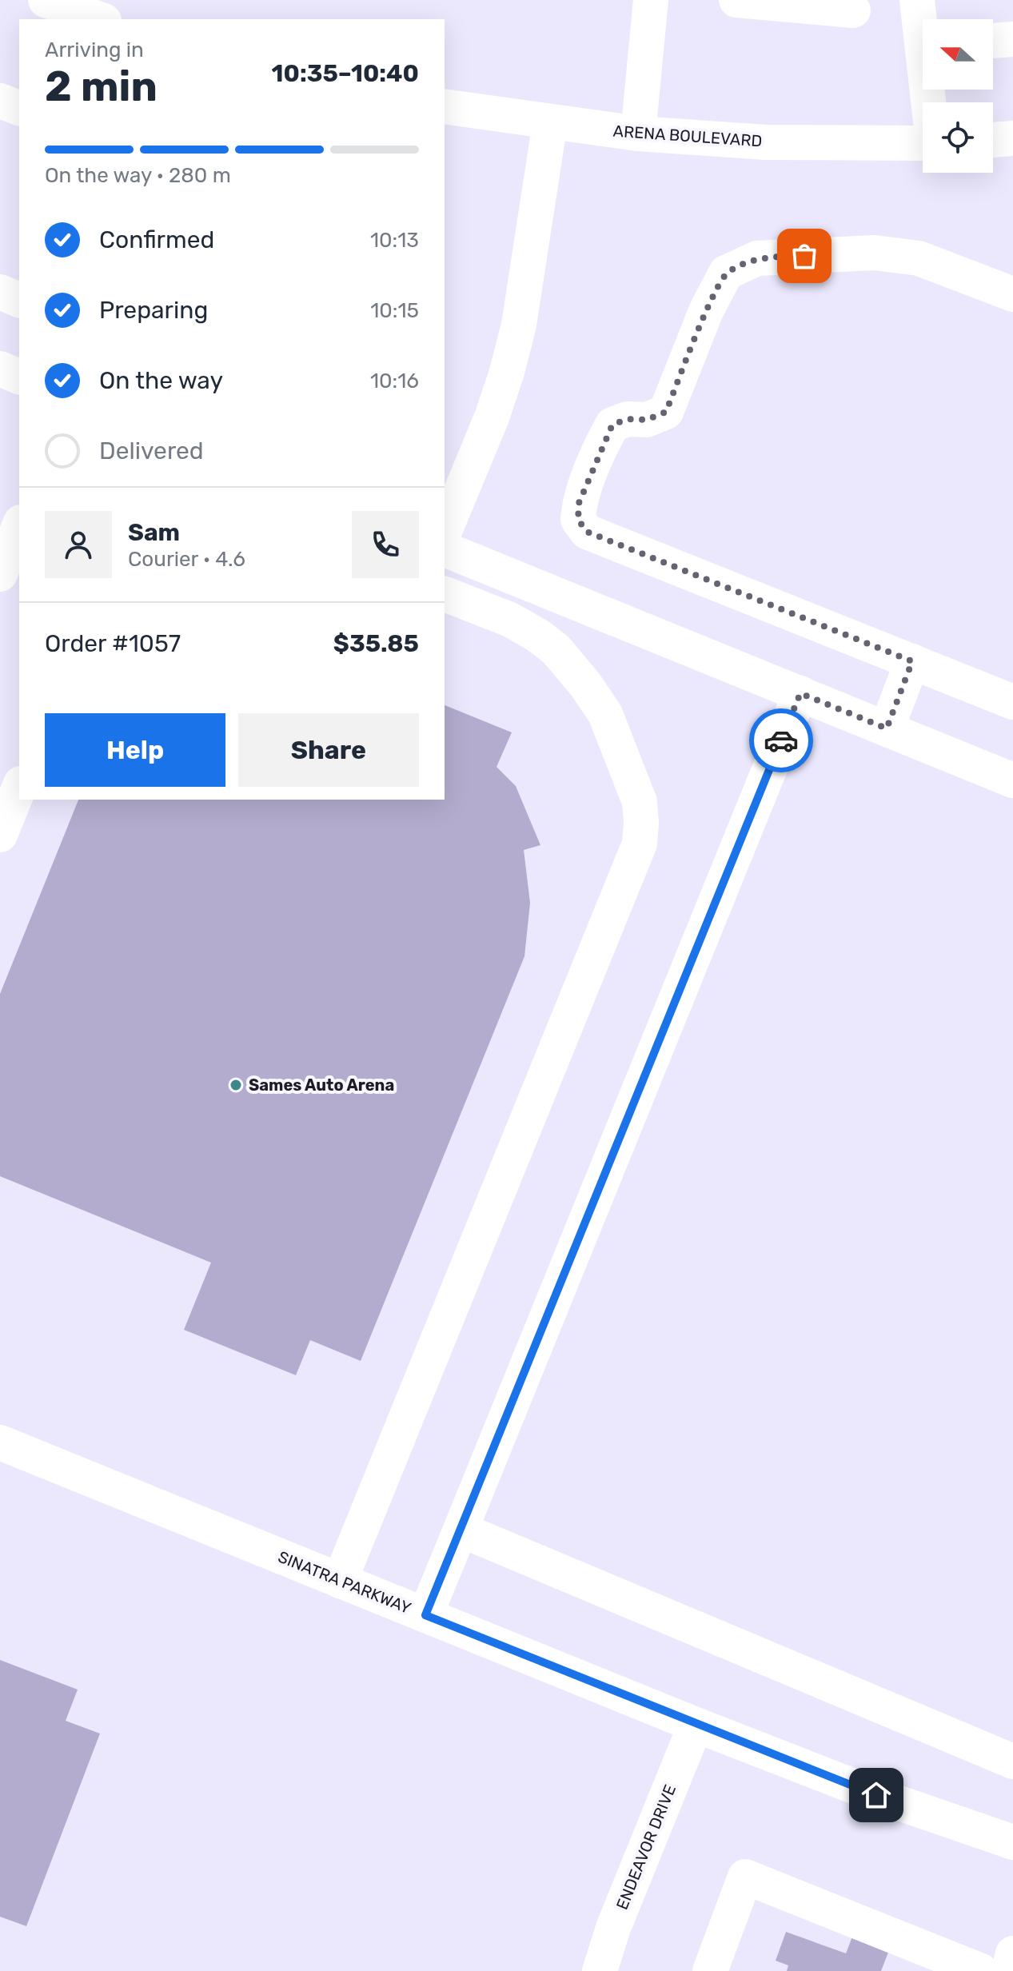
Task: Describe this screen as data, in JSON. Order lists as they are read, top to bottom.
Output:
{
  "streets": {
    "street": ["ARENA BOULEVARD", "SINATRA PARKWAY", "ENDEAVOR DRIVE"]
  },
  "crossings": [
    ["SINATRA PARKWAY", "ENDEAVOR DRIVE"]
  ],
  "places": ["Sames Auto Arena"],
  "north": "left",
  "page": {
    "heading": ["2 min", "Arriving in", "10:35–10:40"],
    "panel": [
      "Sam",
      "Courier · 4.6",
      "Order #1057",
      "$35.85"
    ],
    "bar": "On the way · 280 m",
    "list": [
      ["Confirmed", "10:13"],
      ["Preparing", "10:15"],
      ["On the way", "10:16"],
      "Delivered"
    ],
    "buttons": ["Help", "Share"]
  }
}
